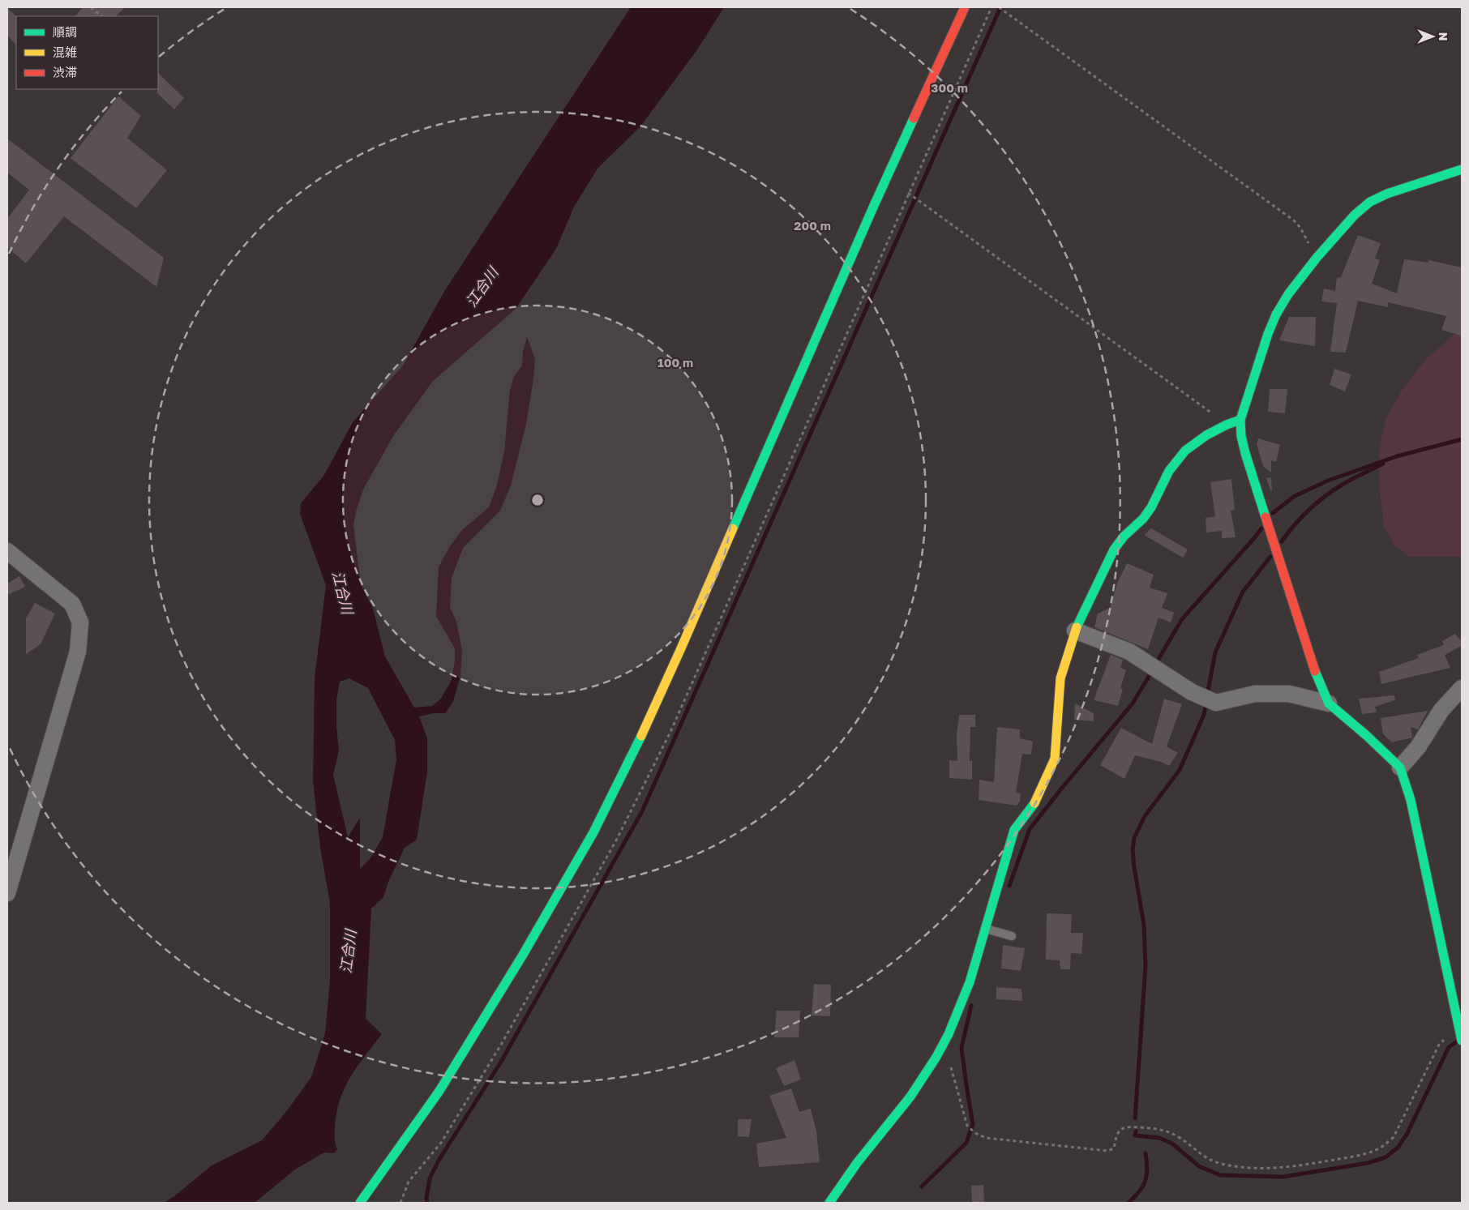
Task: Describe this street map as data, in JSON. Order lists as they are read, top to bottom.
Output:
{
  "water": ["江合川"],
  "legend": ["順調", "混雑", "渋滞"],
  "north": "right",
  "rings": ["300 m", "200 m", "100 m"]
}
